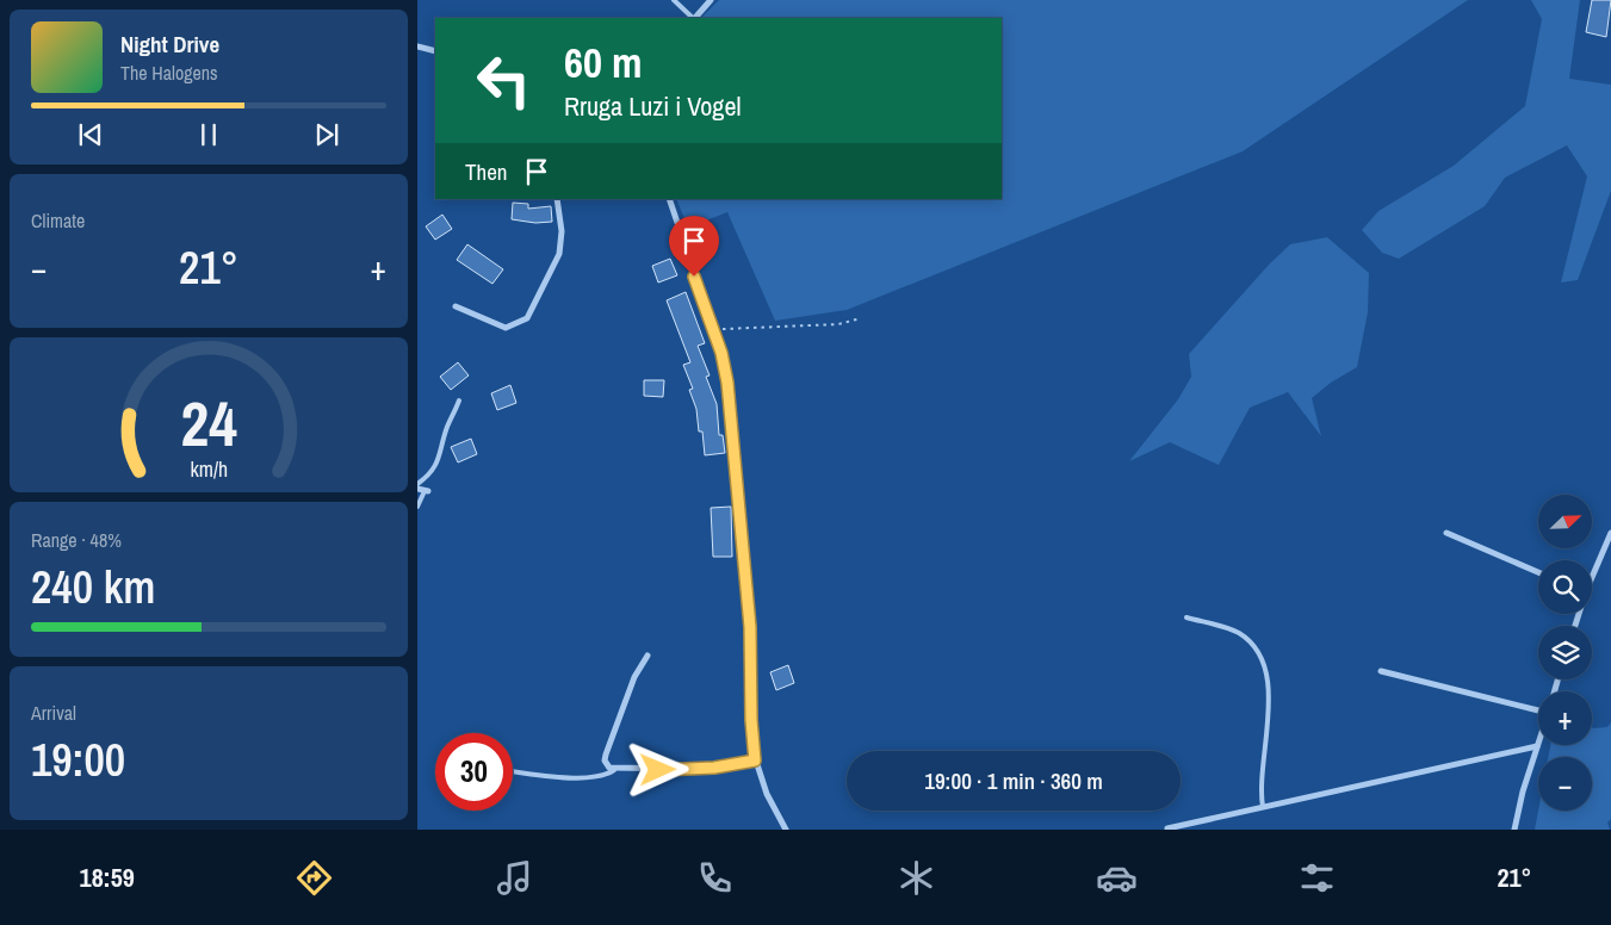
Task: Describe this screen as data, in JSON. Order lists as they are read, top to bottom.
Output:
{
  "north": "top right",
  "page": {
    "turn": ["60 m", "Rruga Luzi i Vogel"],
    "song": ["Night Drive", "The Halogens"],
    "then": "Then",
    "tile": [
      "Climate",
      ["Range · 48%", "240 km"],
      ["Arrival", "19:00"]
    ],
    "heat": ["−", "21°", "+"],
    "map_buttons": ["+", "−"],
    "limit": "30",
    "trip": "19:00 · 1 min · 360 m",
    "tabs": ["18:59", "21°"],
    "gauge": ["24", "km/h"]
  }
}
